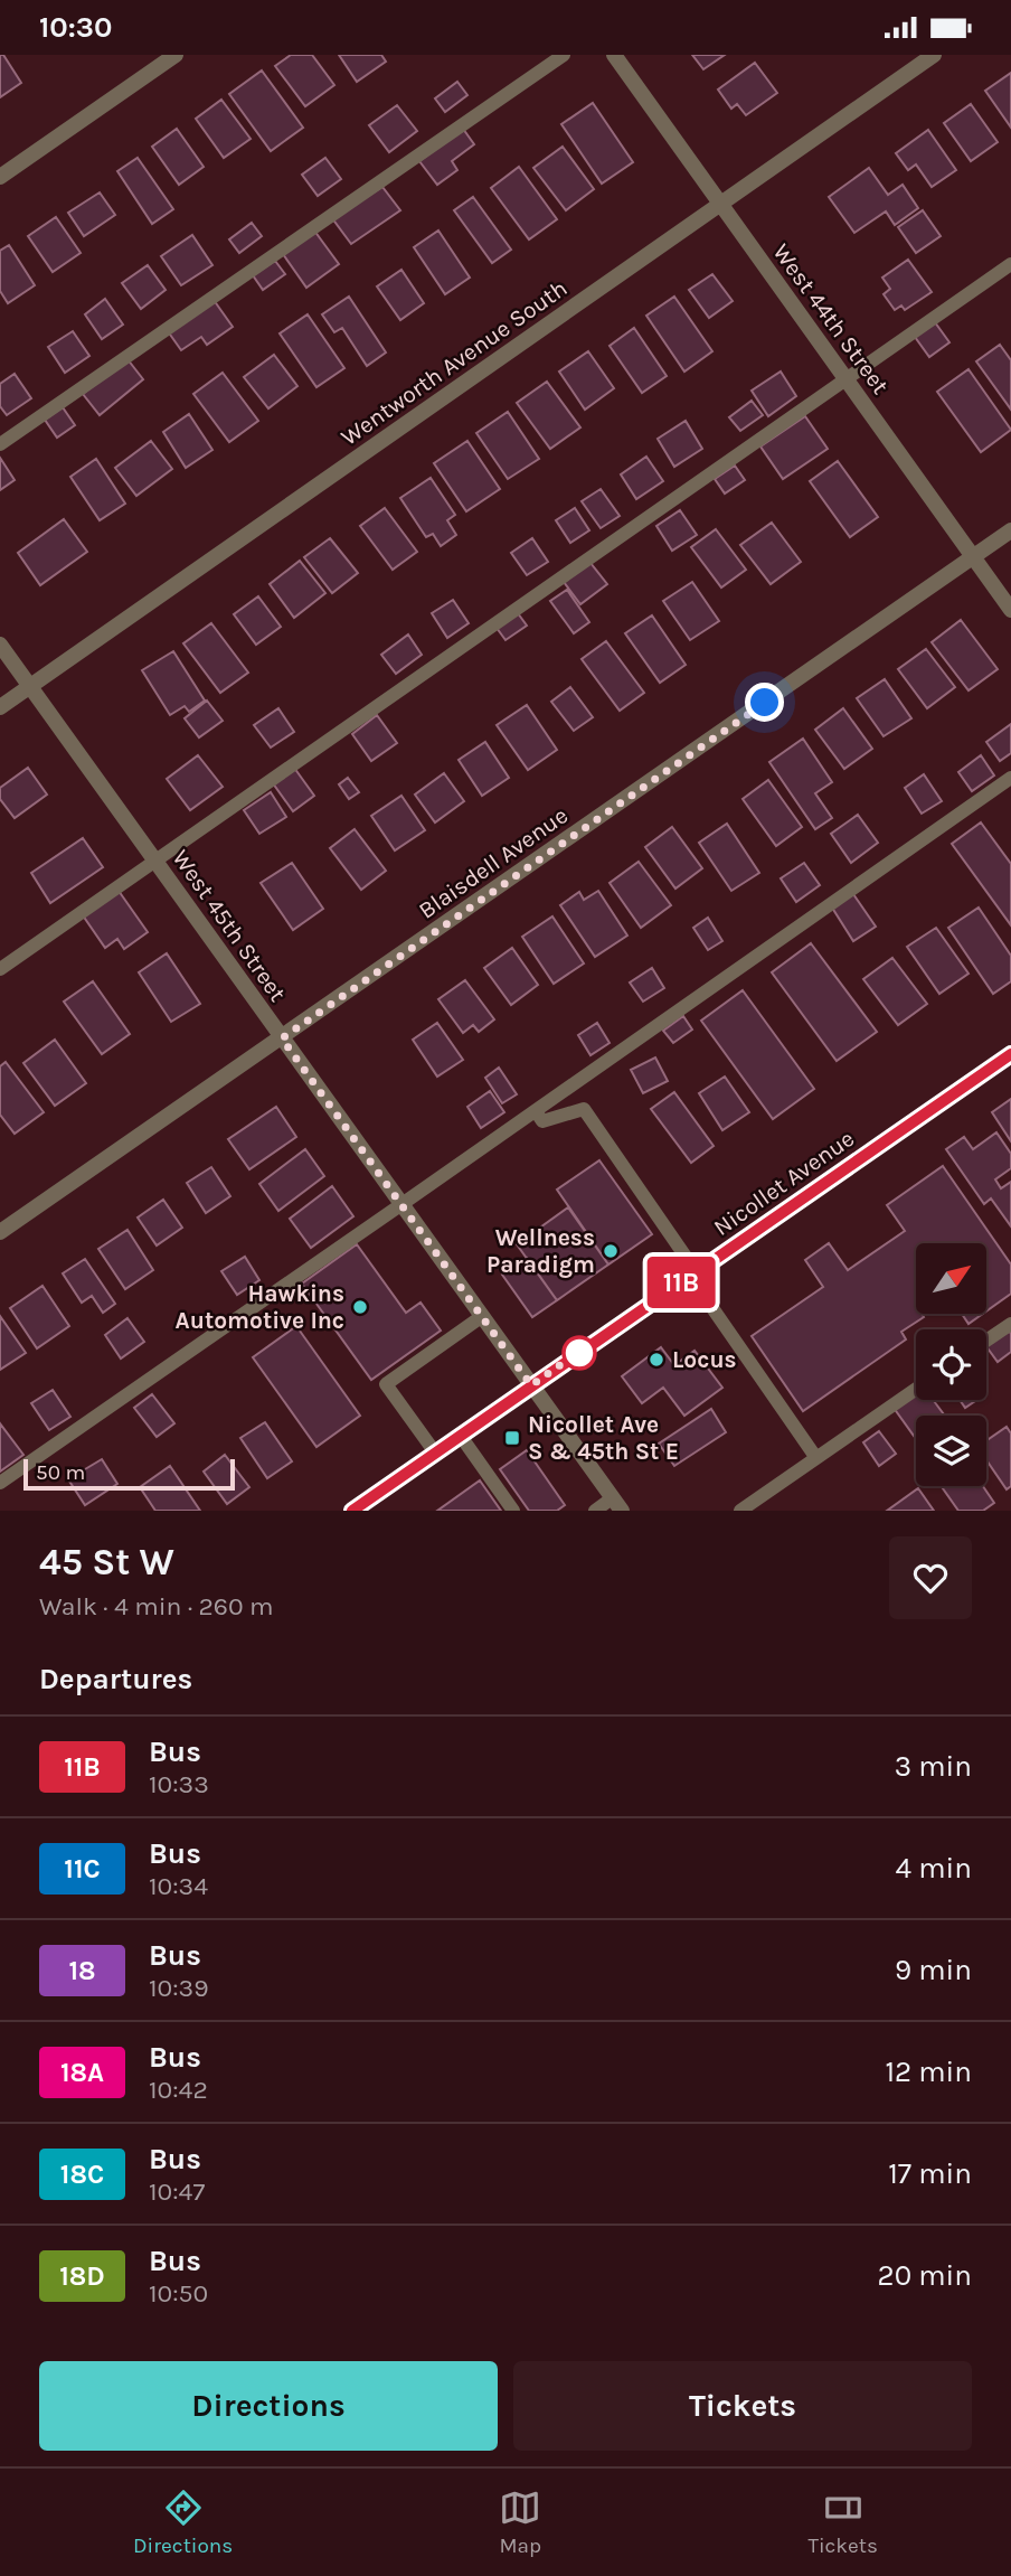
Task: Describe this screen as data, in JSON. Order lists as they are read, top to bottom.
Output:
{
  "streets": {
    "main road": ["Nicollet Avenue"],
    "street": [
      "West 44th Street",
      "Wentworth Avenue South",
      "Blaisdell Avenue",
      "West 45th Street"
    ]
  },
  "crossings": [
    ["West 44th Street", "Wentworth Avenue South"],
    ["West 44th Street", "Blaisdell Avenue"],
    ["Wentworth Avenue South", "West 45th Street"],
    ["Blaisdell Avenue", "West 45th Street"],
    ["West 45th Street", "Nicollet Avenue"]
  ],
  "places": {
    "other": ["Wellness Paradigm", "Hawkins Automotive Inc", "Locus"],
    "transit": ["Nicollet Ave S & 45th St E"]
  },
  "lines": ["bus line 11B"],
  "scale_bar": "50 m",
  "north": "top right",
  "page": {
    "status": "10:30",
    "on_map": "11B",
    "scale": "50 m",
    "heading": [
      ["45 St W", "Walk · 4 min · 260 m"],
      "Departures"
    ],
    "list": [
      {
        "mark": "11B",
        "name": "Bus",
        "note": "10:33",
        "value": "3 min"
      },
      {
        "mark": "11C",
        "name": "Bus",
        "note": "10:34",
        "value": "4 min"
      },
      {
        "mark": "18",
        "name": "Bus",
        "note": "10:39",
        "value": "9 min"
      },
      {
        "mark": "18A",
        "name": "Bus",
        "note": "10:42",
        "value": "12 min"
      },
      {
        "mark": "18C",
        "name": "Bus",
        "note": "10:47",
        "value": "17 min"
      },
      {
        "mark": "18D",
        "name": "Bus",
        "note": "10:50",
        "value": "20 min"
      }
    ],
    "buttons": ["Directions", "Tickets"],
    "tabs": ["Directions", "Map", "Tickets"]
  }
}
